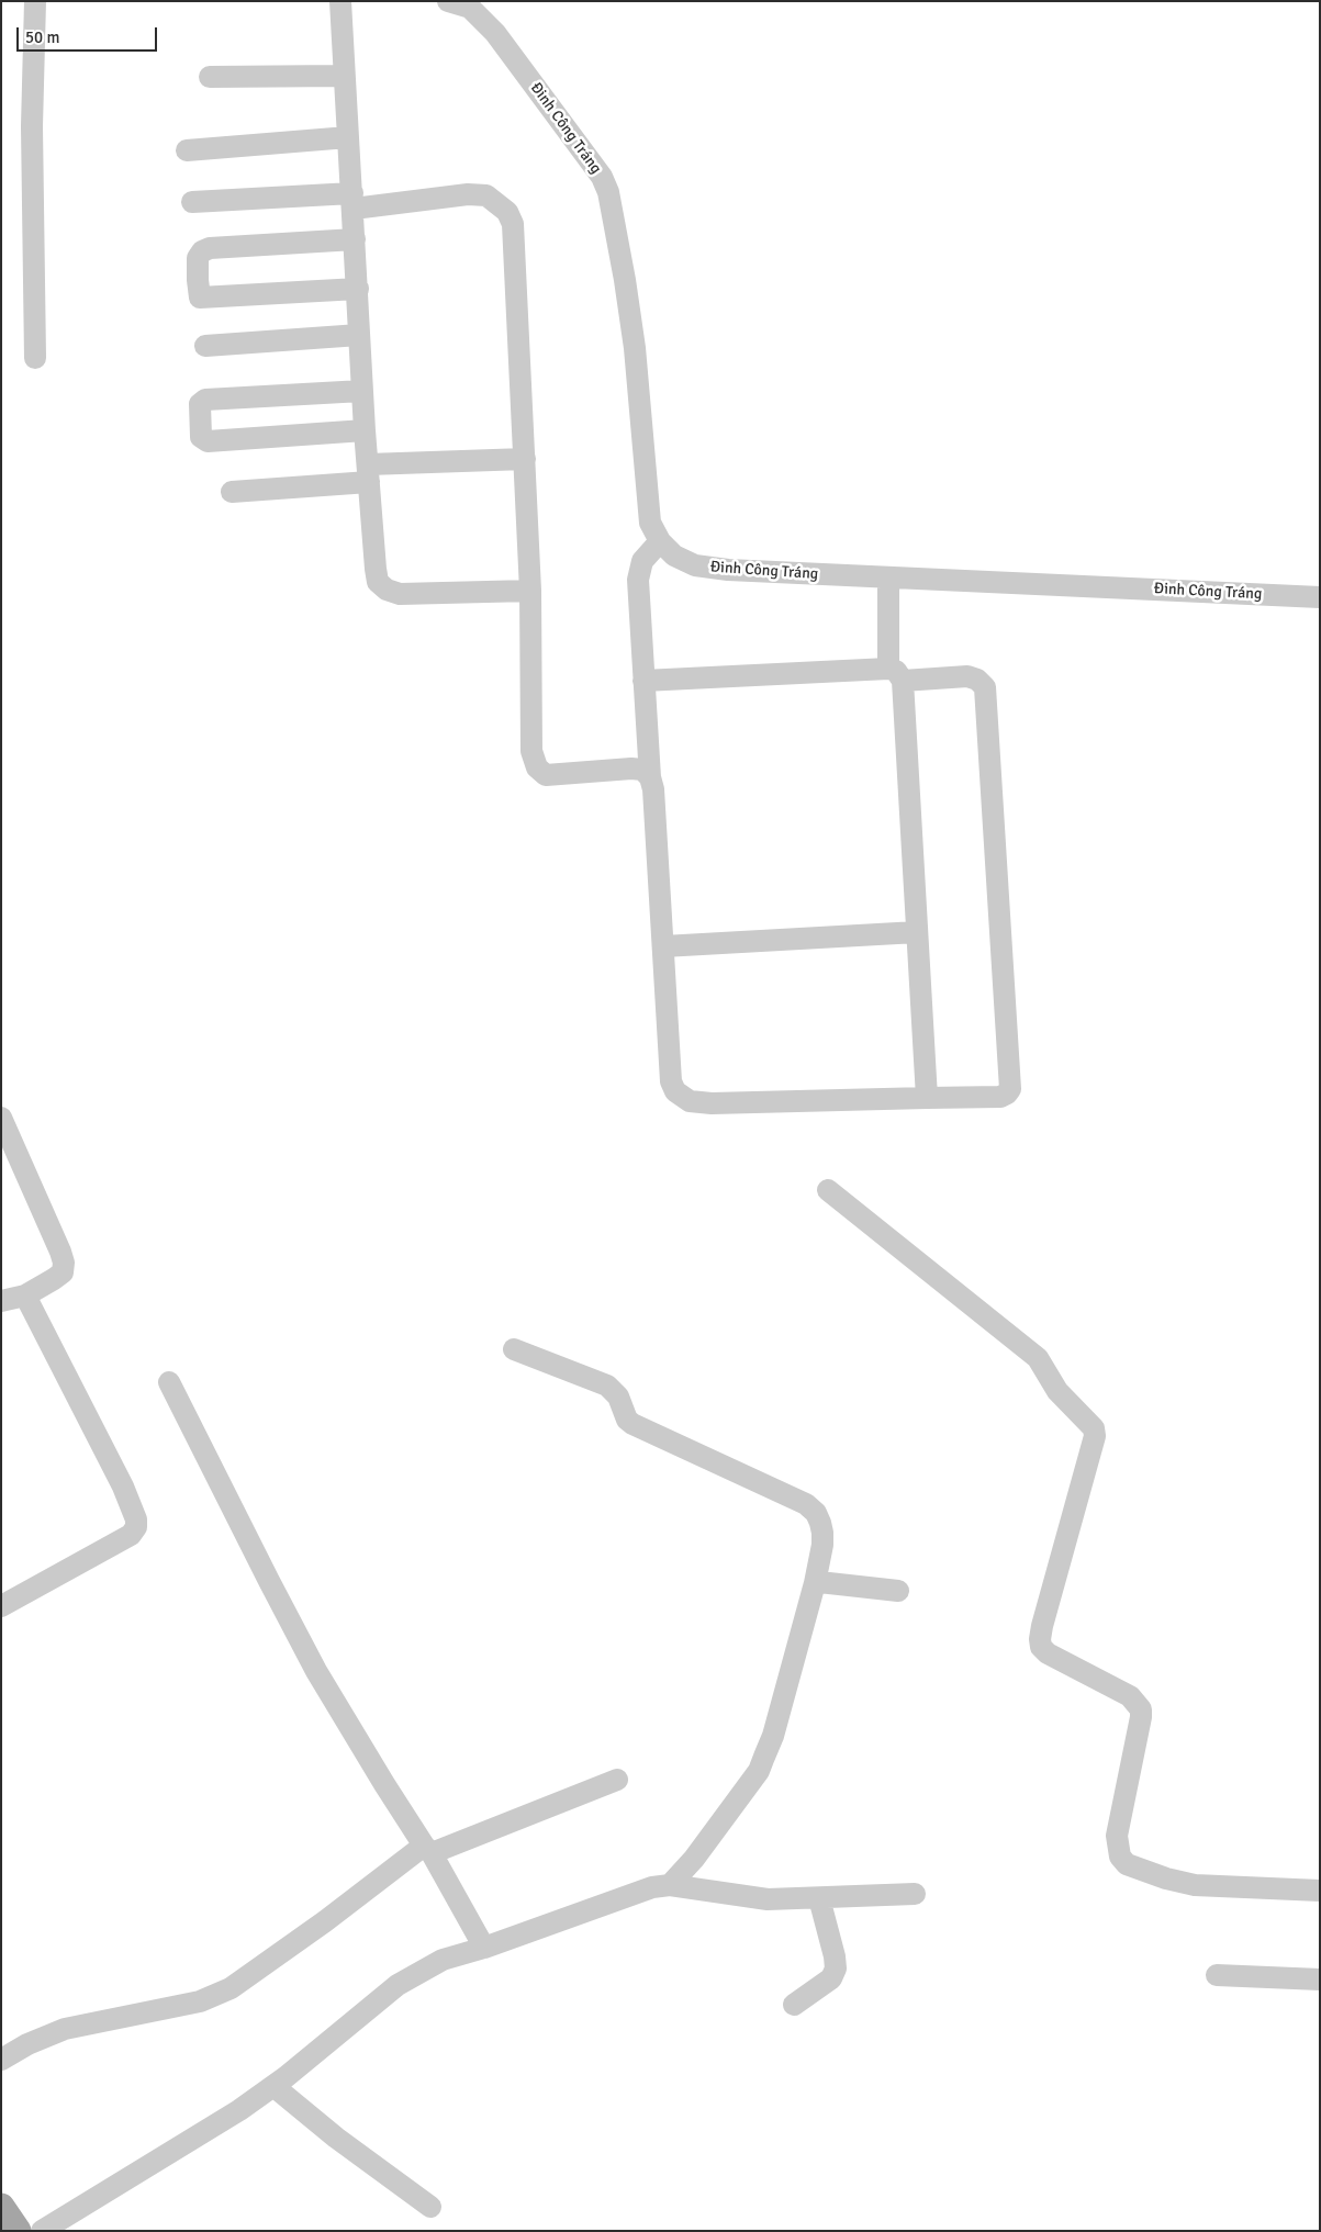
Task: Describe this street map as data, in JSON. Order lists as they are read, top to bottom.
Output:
{
  "streets": {
    "street": ["Đinh Công Tráng"]
  },
  "scale_bar": "50 m"
}
